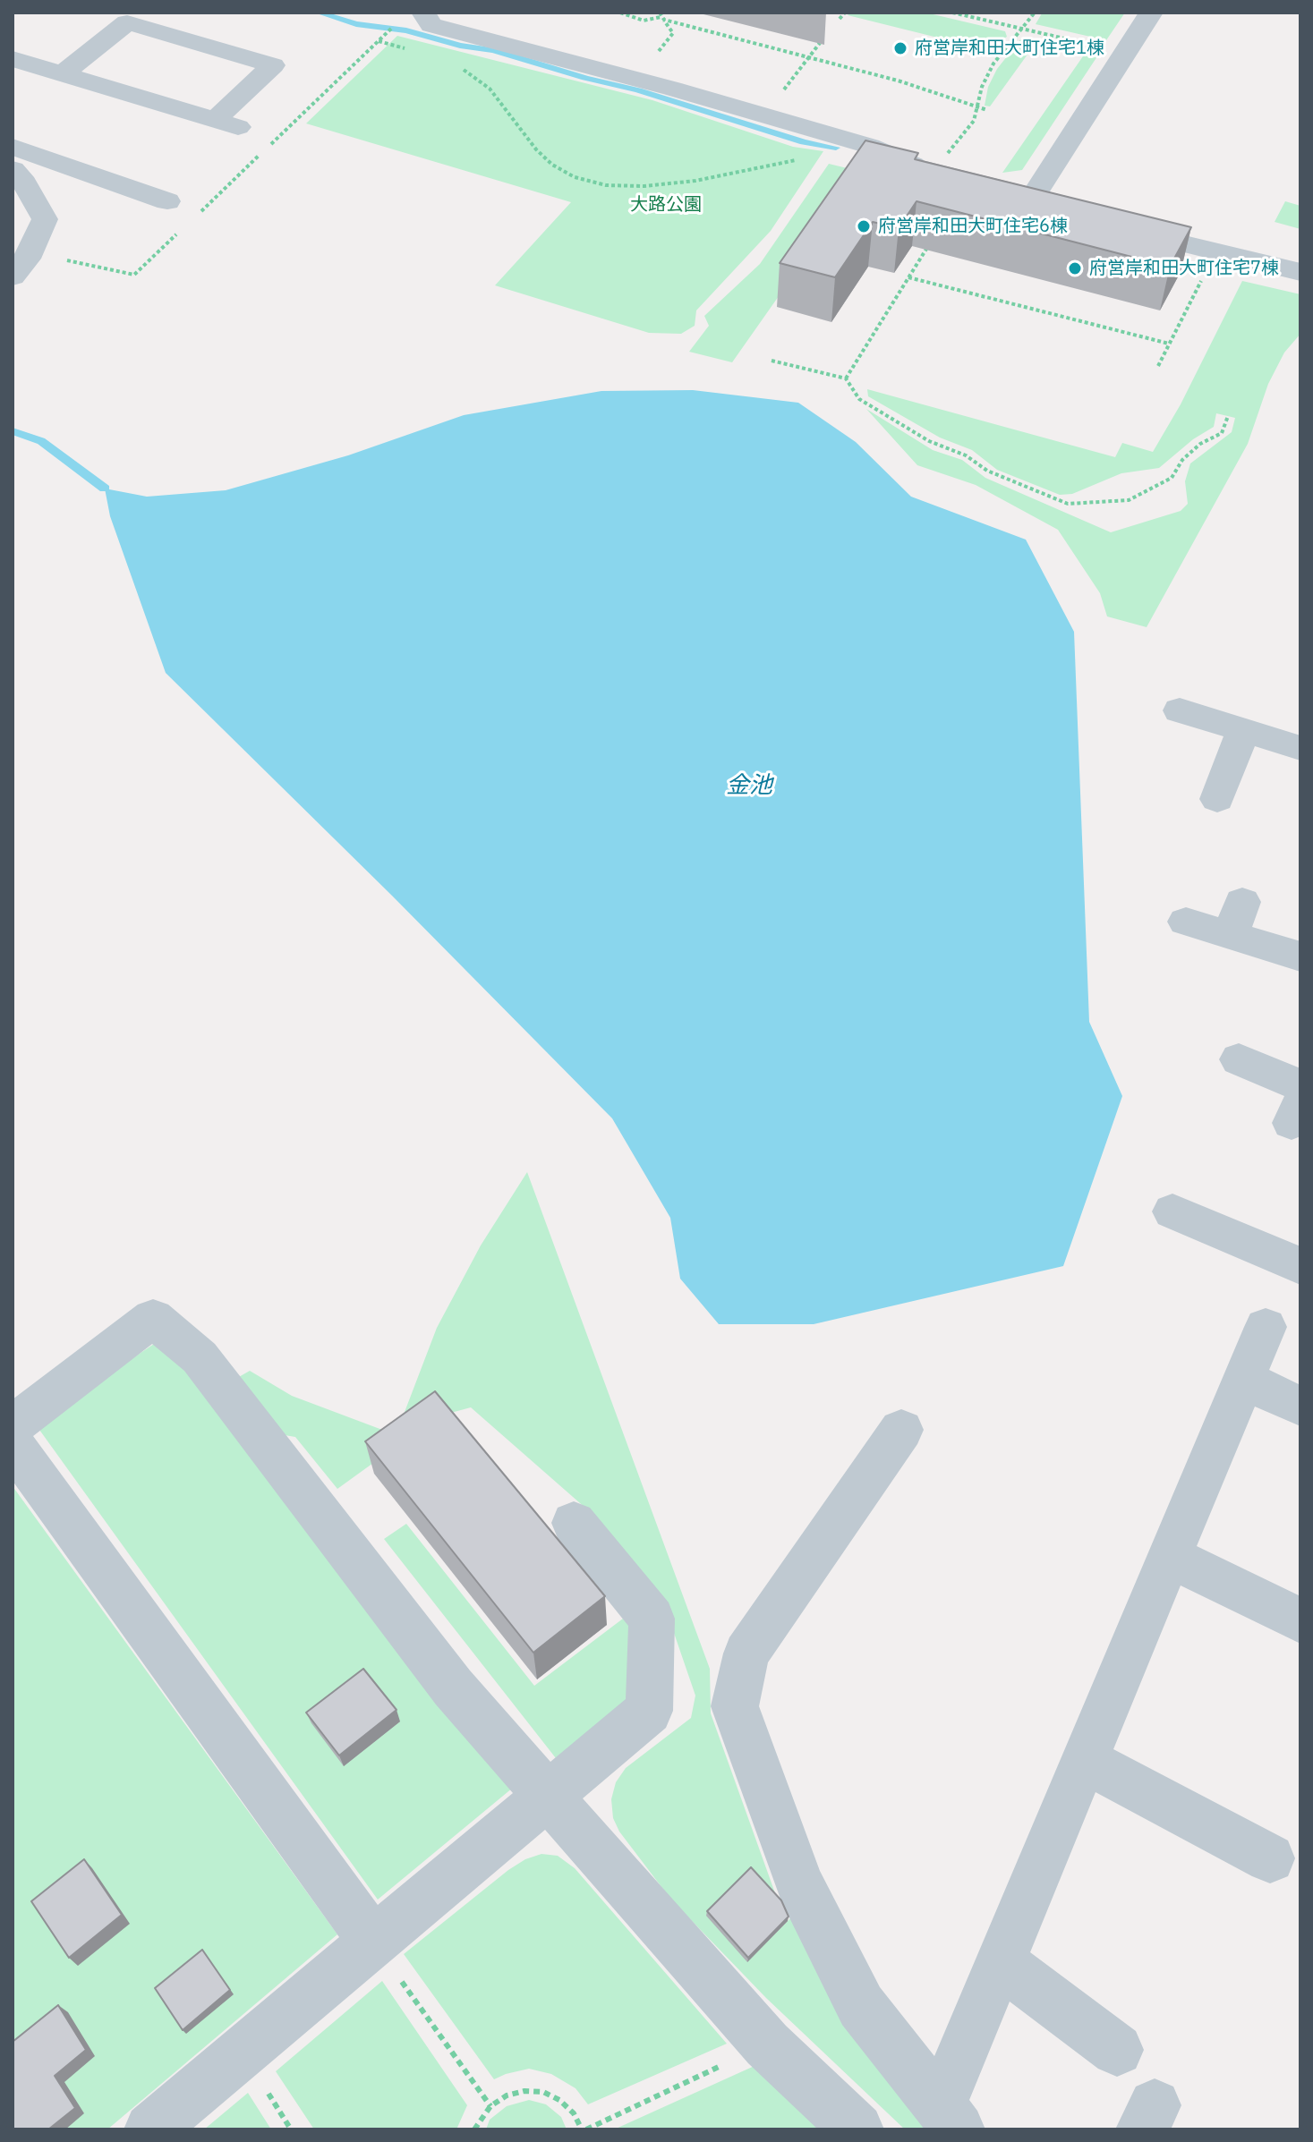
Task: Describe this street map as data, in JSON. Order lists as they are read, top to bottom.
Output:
{
  "water": ["金池"],
  "parks": ["大路公園"],
  "places": ["府営岸和田大町住宅1棟", "府営岸和田大町住宅6棟", "府営岸和田大町住宅7棟"]
}
